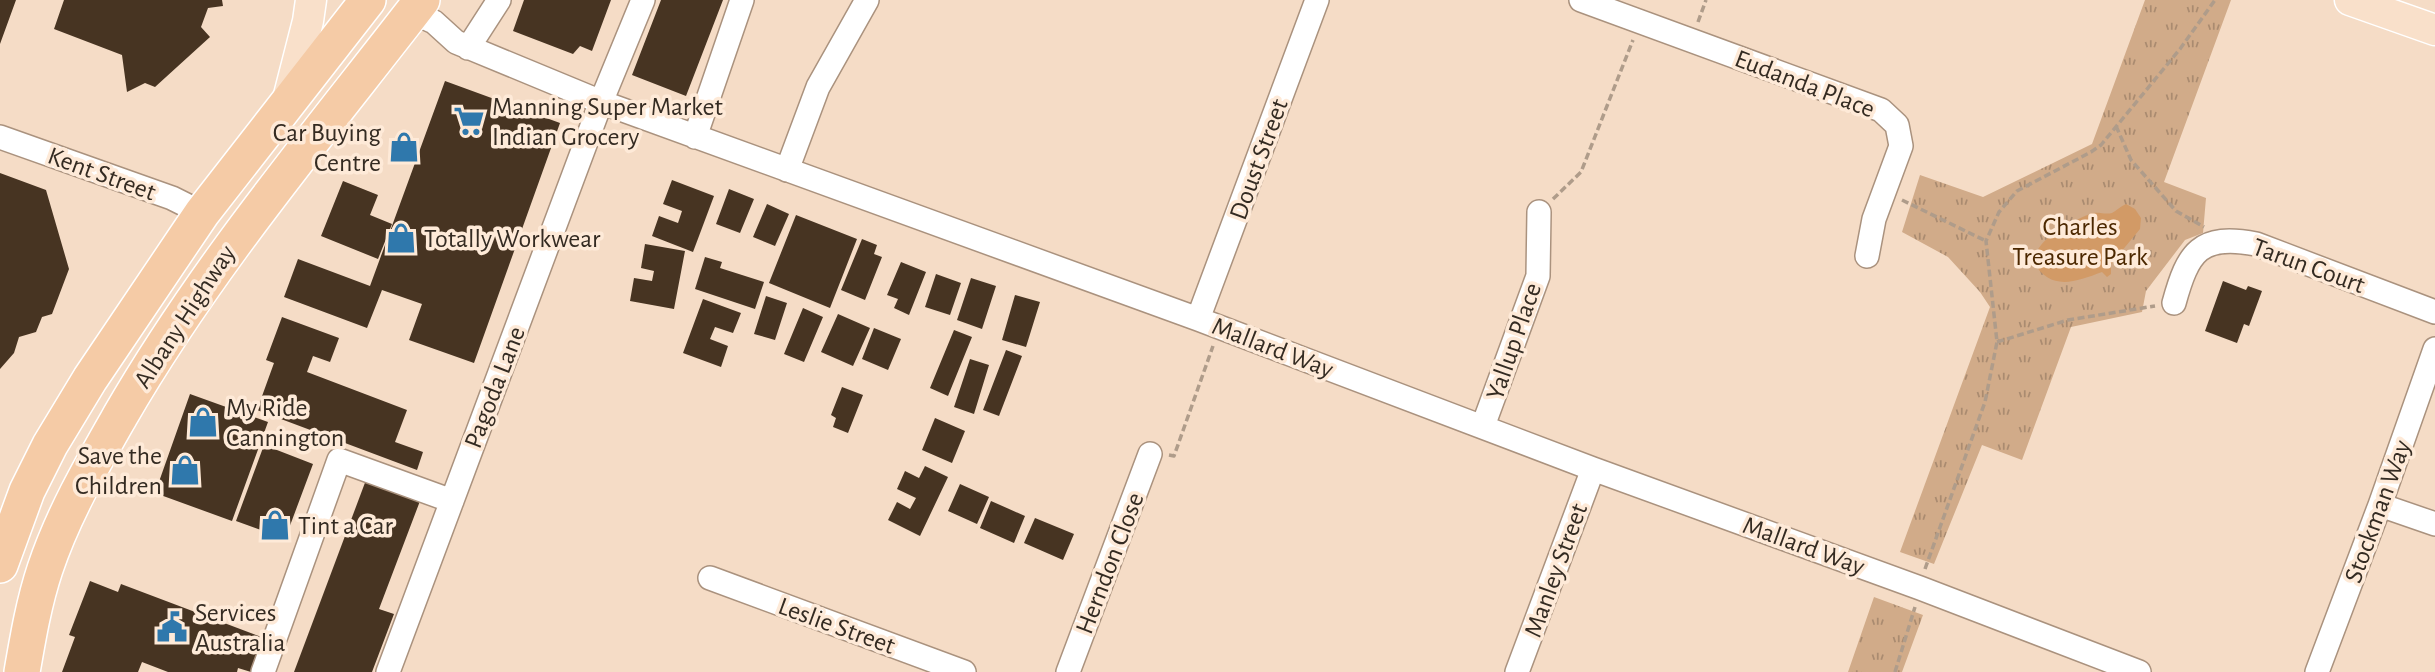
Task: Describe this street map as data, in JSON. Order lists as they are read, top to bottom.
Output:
{
  "streets": {
    "highway": ["Albany Highway"],
    "street": [
      "Eudanda Place",
      "Doust Street",
      "Kent Street",
      "Tarun Court",
      "Yallup Place",
      "Mallard Way",
      "Pagoda Lane",
      "Stockman Way",
      "Herndon Close",
      "Manley Street",
      "Leslie Street"
    ]
  },
  "crossings": [
    ["Doust Street", "Mallard Way"],
    ["Kent Street", "Albany Highway"],
    ["Albany Highway", "Mallard Way"],
    ["Yallup Place", "Mallard Way"],
    ["Mallard Way", "Pagoda Lane"],
    ["Mallard Way", "Manley Street"]
  ],
  "parks": ["Charles Treasure Park"],
  "places": {
    "supermarket": ["Manning Super Market Indian Grocery"],
    "shop": [
      "Car Buying Centre",
      "Totally Workwear",
      "My Ride Cannington",
      "Save the Children",
      "Tint a Car"
    ],
    "public building": ["Services Australia"]
  }
}
